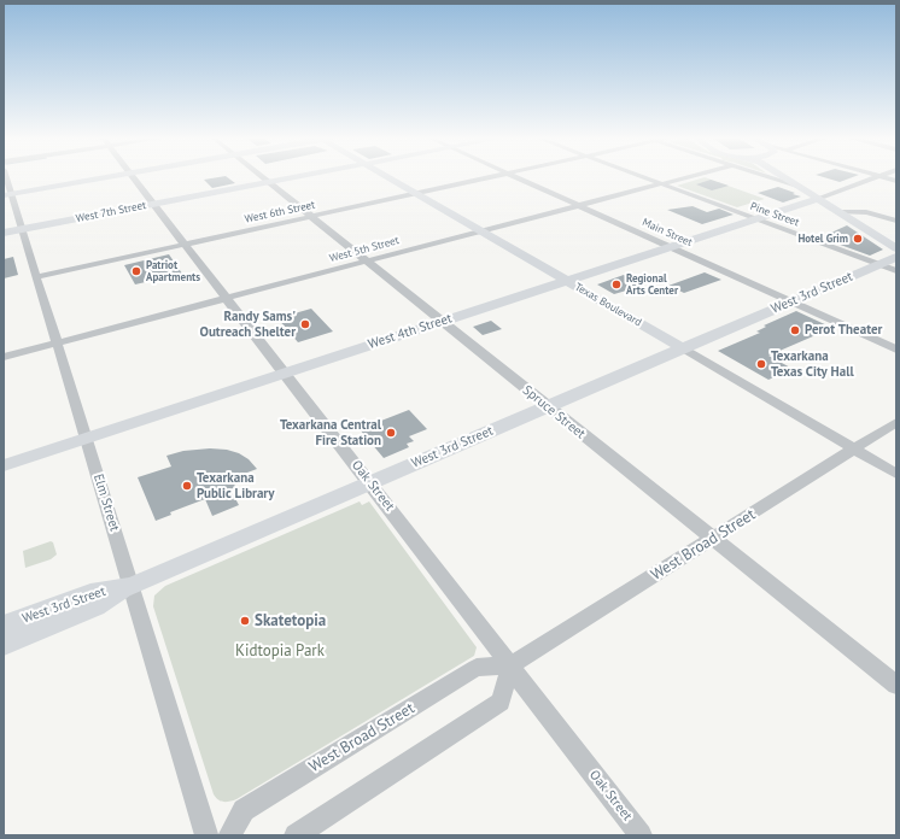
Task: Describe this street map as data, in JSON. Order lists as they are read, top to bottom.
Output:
{
  "streets": {
    "main road": [
      "West 7th Street",
      "West 3rd Street",
      "Texas Boulevard",
      "West 4th Street"
    ],
    "street": [
      "West 6th Street",
      "Pine Street",
      "Main Street",
      "West 5th Street",
      "Spruce Street",
      "Oak Street",
      "Elm Street",
      "West Broad Street"
    ]
  },
  "crossings": [
    ["West 7th Street", "Spruce Street"],
    ["West 7th Street", "Oak Street"],
    ["West 7th Street", "Elm Street"],
    ["West 6th Street", "Texas Boulevard"],
    ["West 6th Street", "Spruce Street"],
    ["West 6th Street", "Oak Street"],
    ["West 6th Street", "Elm Street"],
    ["Pine Street", "West 5th Street"],
    ["Pine Street", "West 3rd Street"],
    ["Pine Street", "West 4th Street"],
    ["Main Street", "West 5th Street"],
    ["Main Street", "West 3rd Street"],
    ["Main Street", "West 4th Street"],
    ["West 5th Street", "Texas Boulevard"],
    ["West 5th Street", "Spruce Street"],
    ["West 5th Street", "Oak Street"],
    ["West 5th Street", "Elm Street"],
    ["West 3rd Street", "Texas Boulevard"],
    ["West 3rd Street", "Spruce Street"],
    ["West 3rd Street", "Oak Street"],
    ["West 3rd Street", "Elm Street"],
    ["Texas Boulevard", "West 4th Street"],
    ["Texas Boulevard", "West Broad Street"],
    ["West 4th Street", "Spruce Street"],
    ["West 4th Street", "Oak Street"],
    ["West 4th Street", "Elm Street"],
    ["Spruce Street", "West Broad Street"],
    ["Oak Street", "West Broad Street"]
  ],
  "parks": ["Kidtopia Park"],
  "places": [
    "Hotel Grim",
    "Patriot Apartments",
    "Regional Arts Center",
    "Randy Sams' Outreach Shelter",
    "Perot Theater",
    "Texarkana Texas City Hall",
    "Texarkana Central Fire Station",
    "Texarkana Public Library",
    "Skatetopia"
  ]
}
